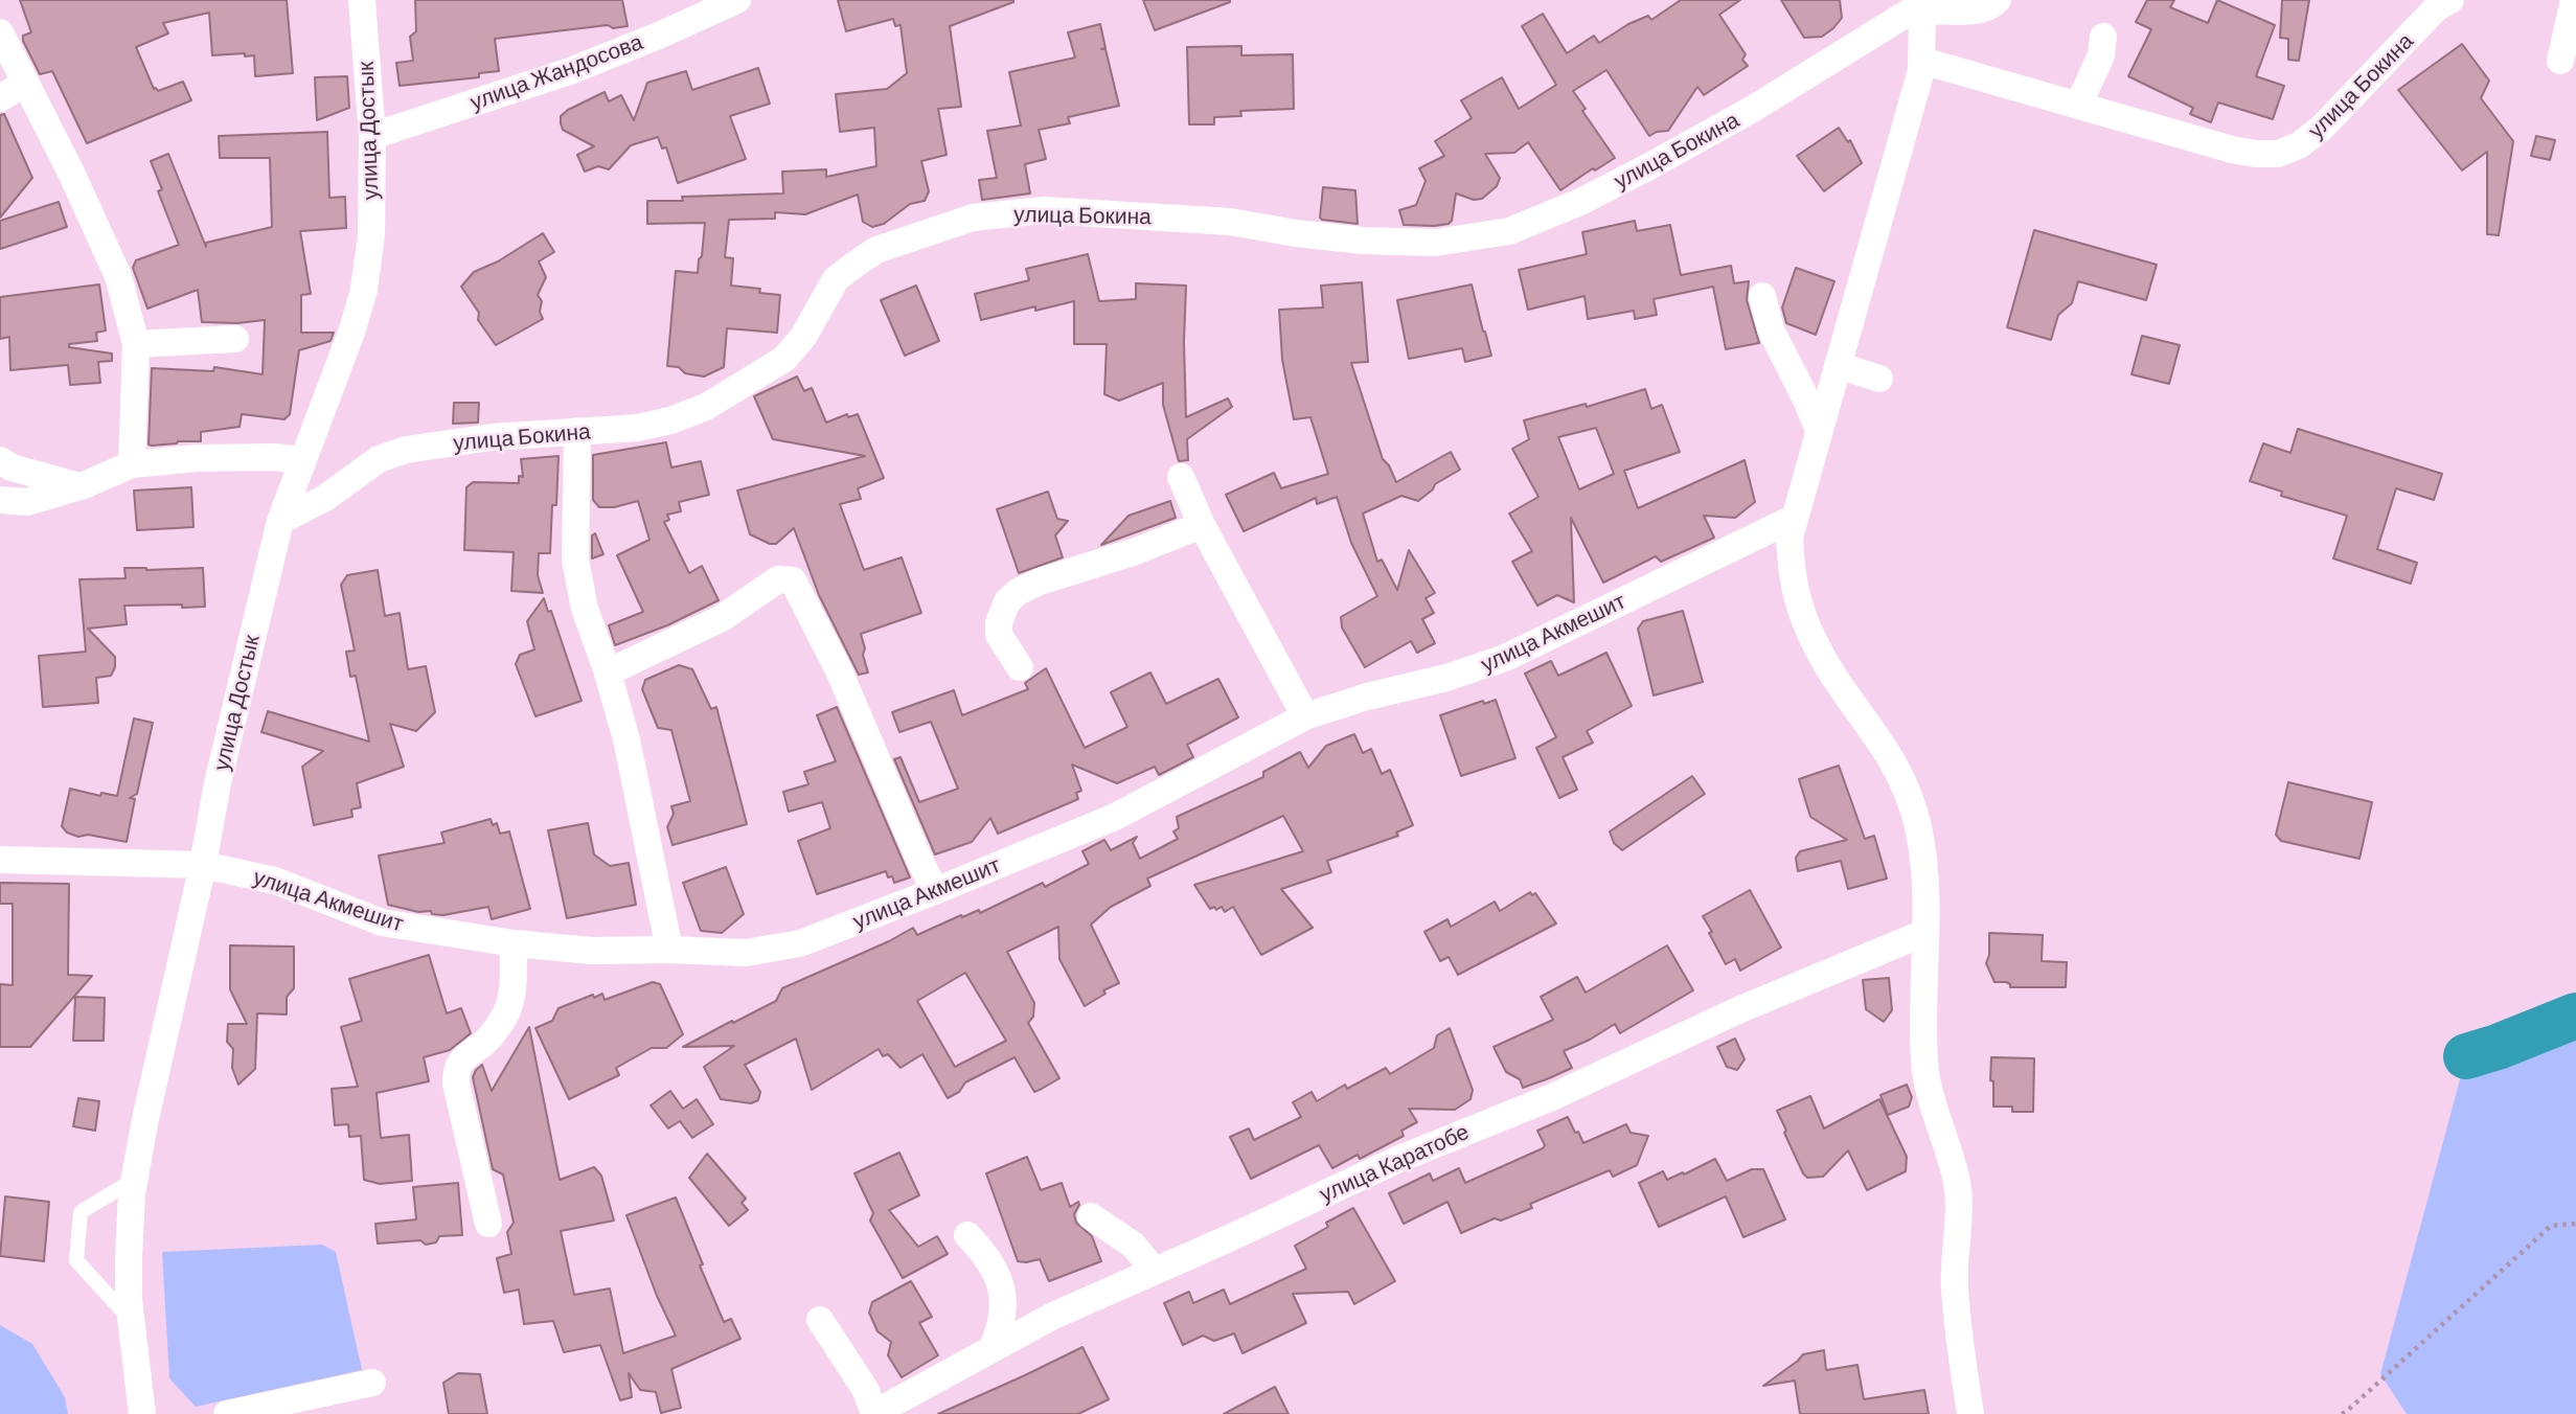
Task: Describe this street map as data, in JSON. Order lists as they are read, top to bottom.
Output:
{
  "streets": {
    "street": [
      "улица Жандосова",
      "улица Бокина",
      "улица Достык",
      "улица Акмешит",
      "улица Каратобе"
    ]
  },
  "crossings": [
    ["улица Жандосова", "улица Достык"],
    ["улица Бокина", "улица Достык"],
    ["улица Достык", "улица Акмешит"]
  ]
}
